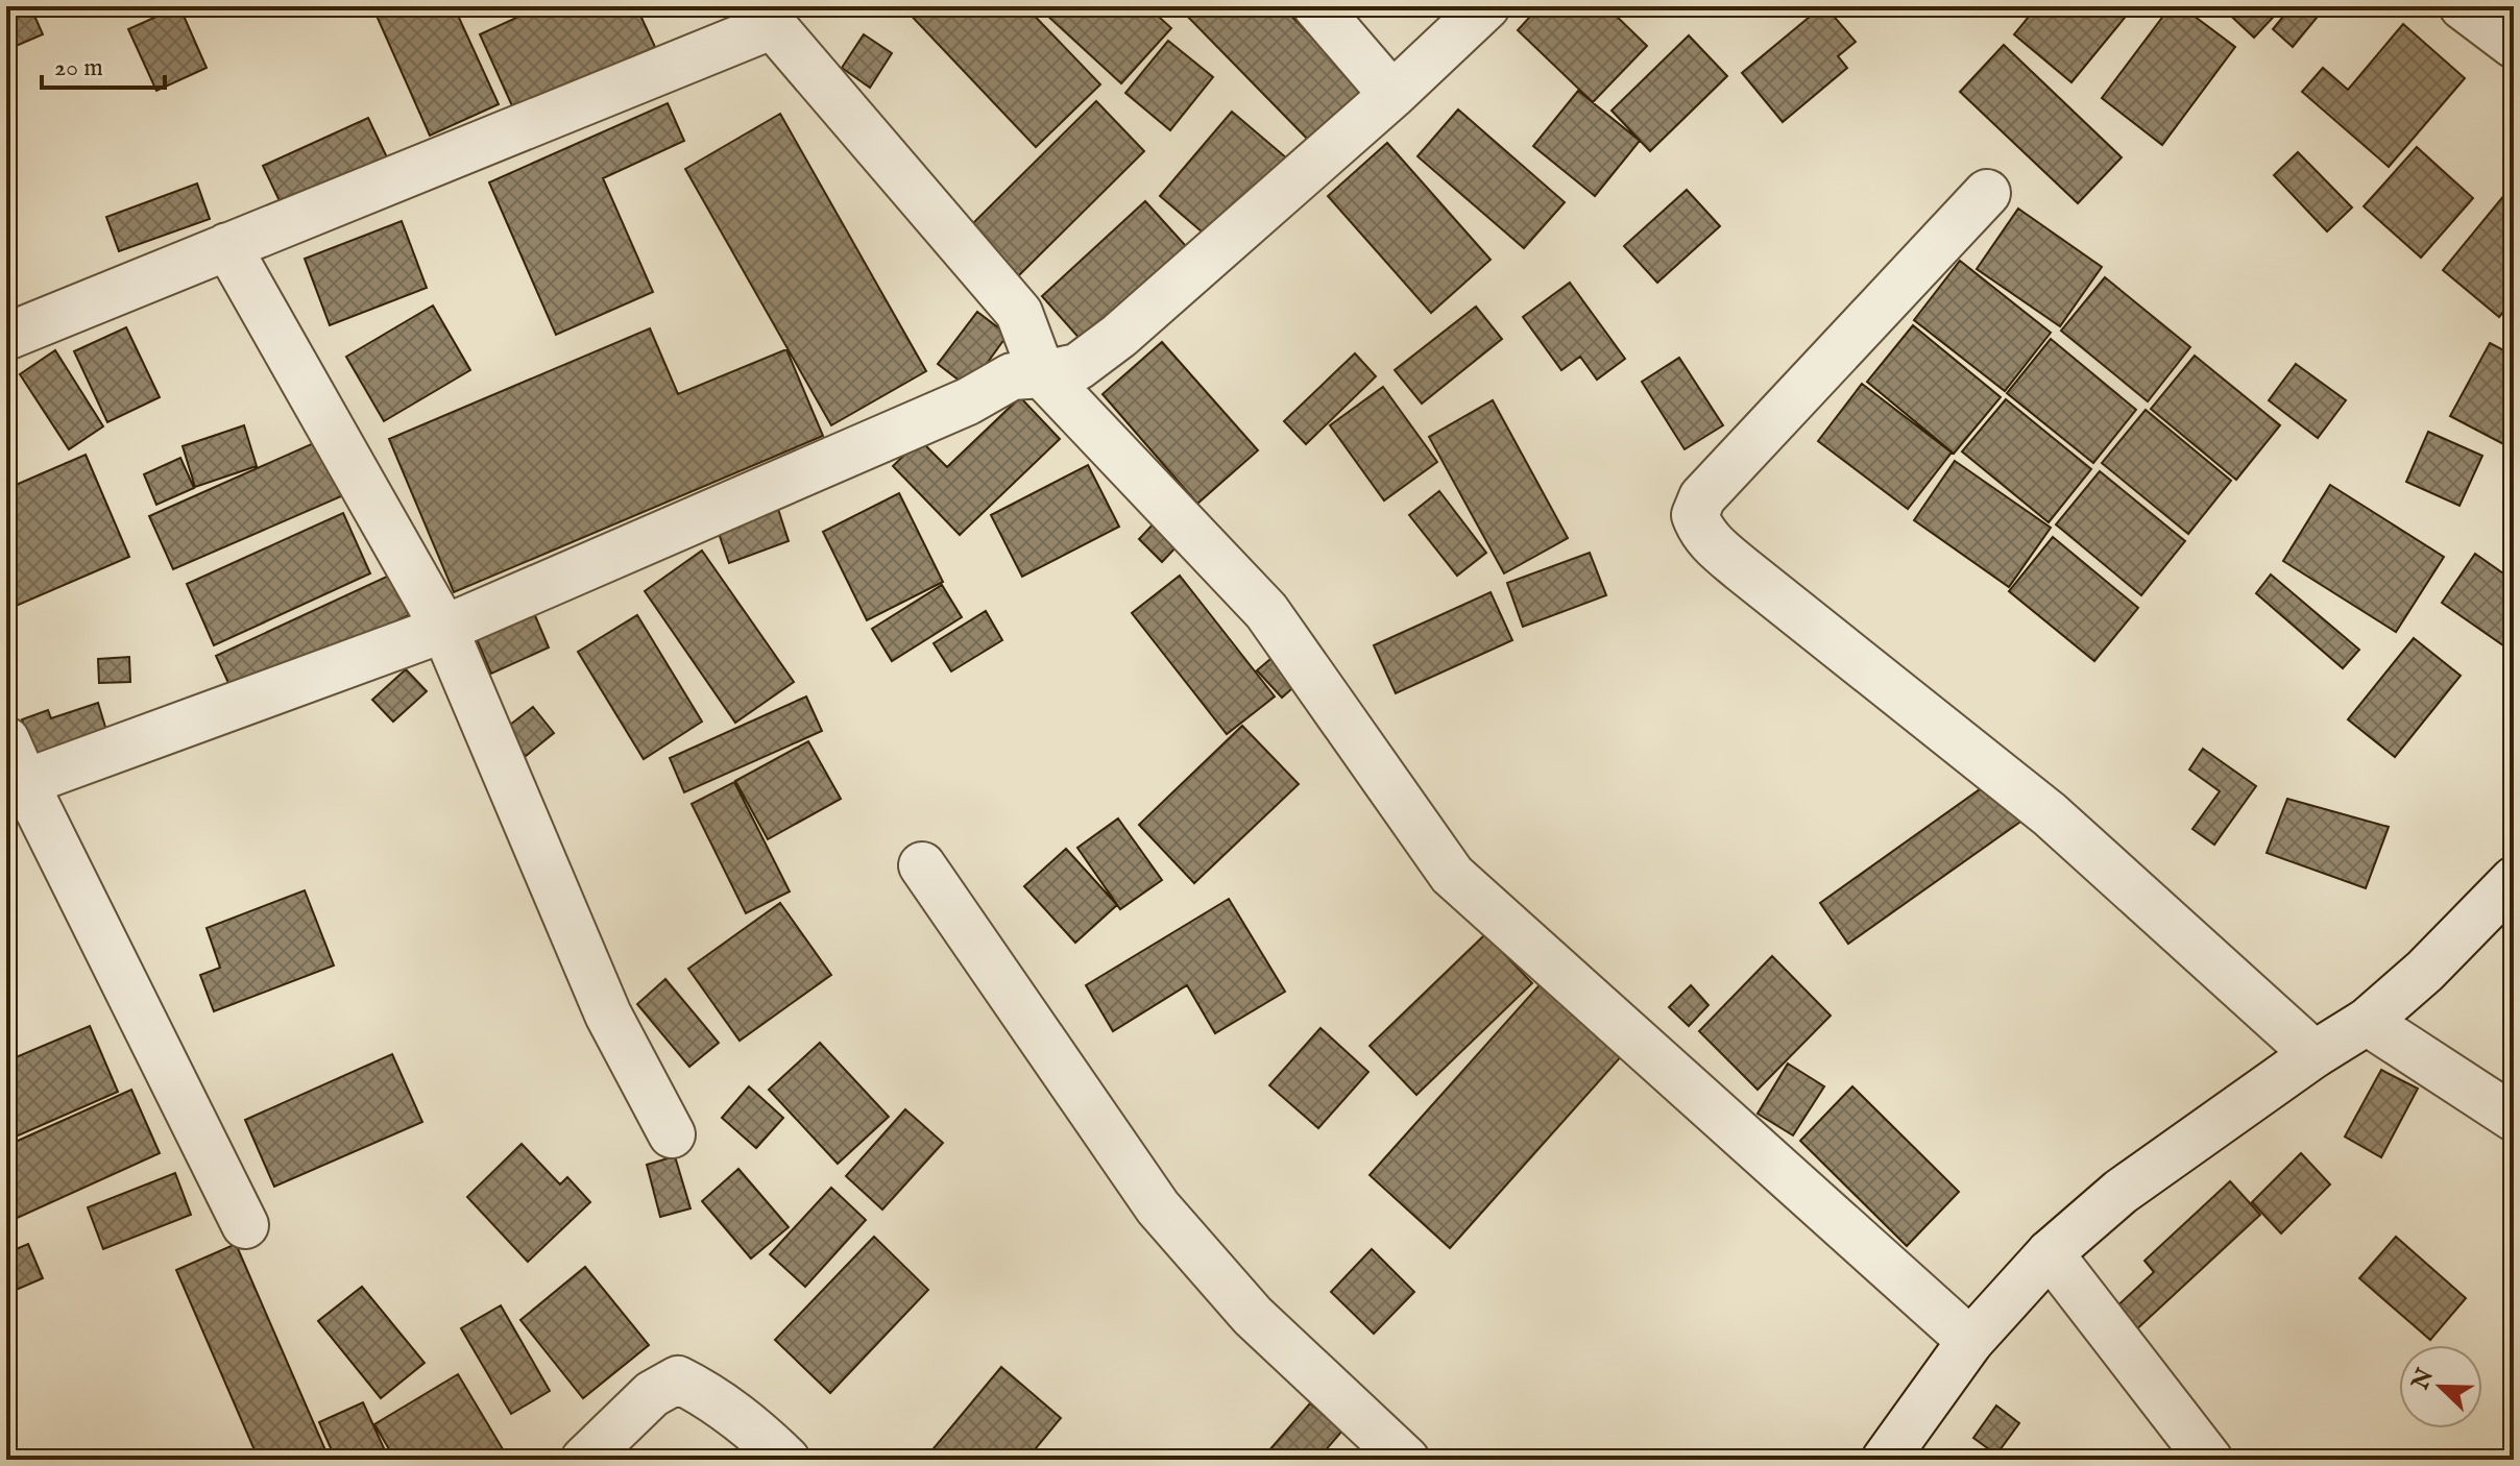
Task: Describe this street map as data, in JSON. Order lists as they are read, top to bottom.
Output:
{
  "scale_bar": "20 m",
  "north": "top left"
}
